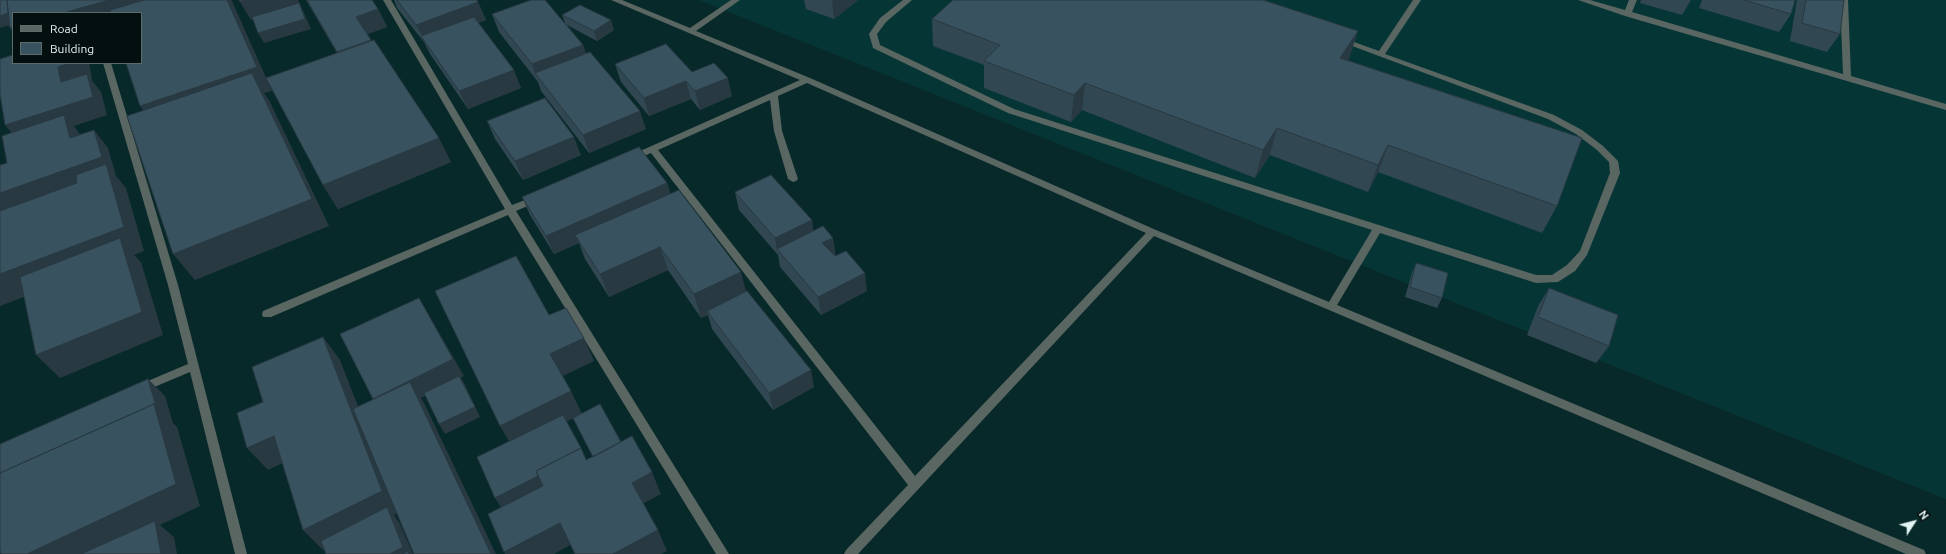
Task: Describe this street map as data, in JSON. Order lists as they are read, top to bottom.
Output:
{
  "legend": ["Road", "Building"],
  "north": "top right"
}
